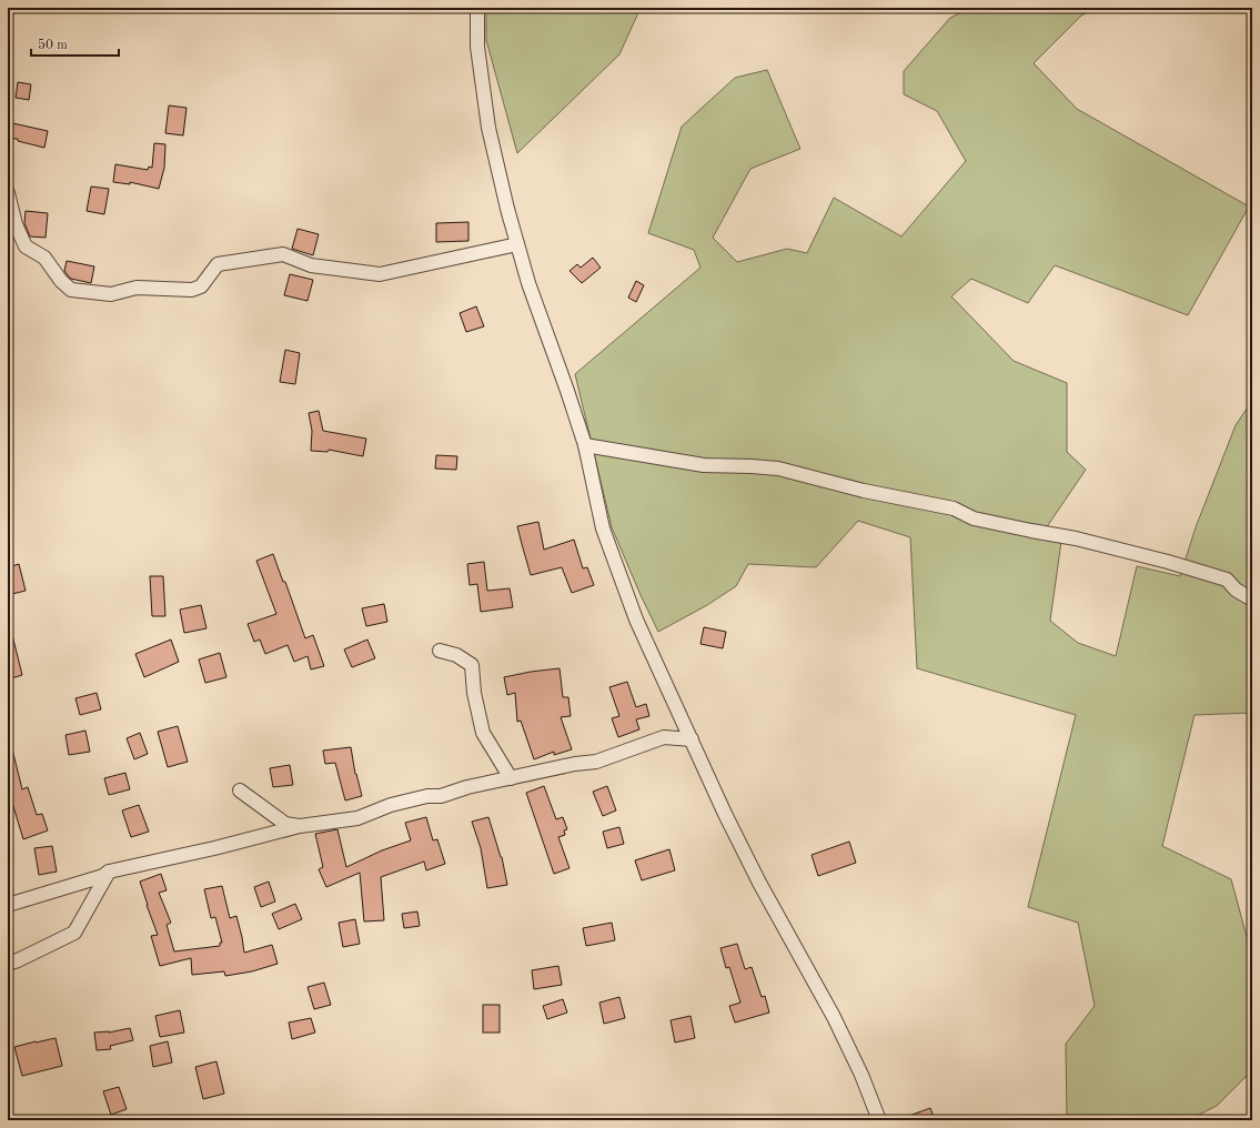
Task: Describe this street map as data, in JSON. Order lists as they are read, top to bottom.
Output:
{
  "scale_bar": "50 m"
}
